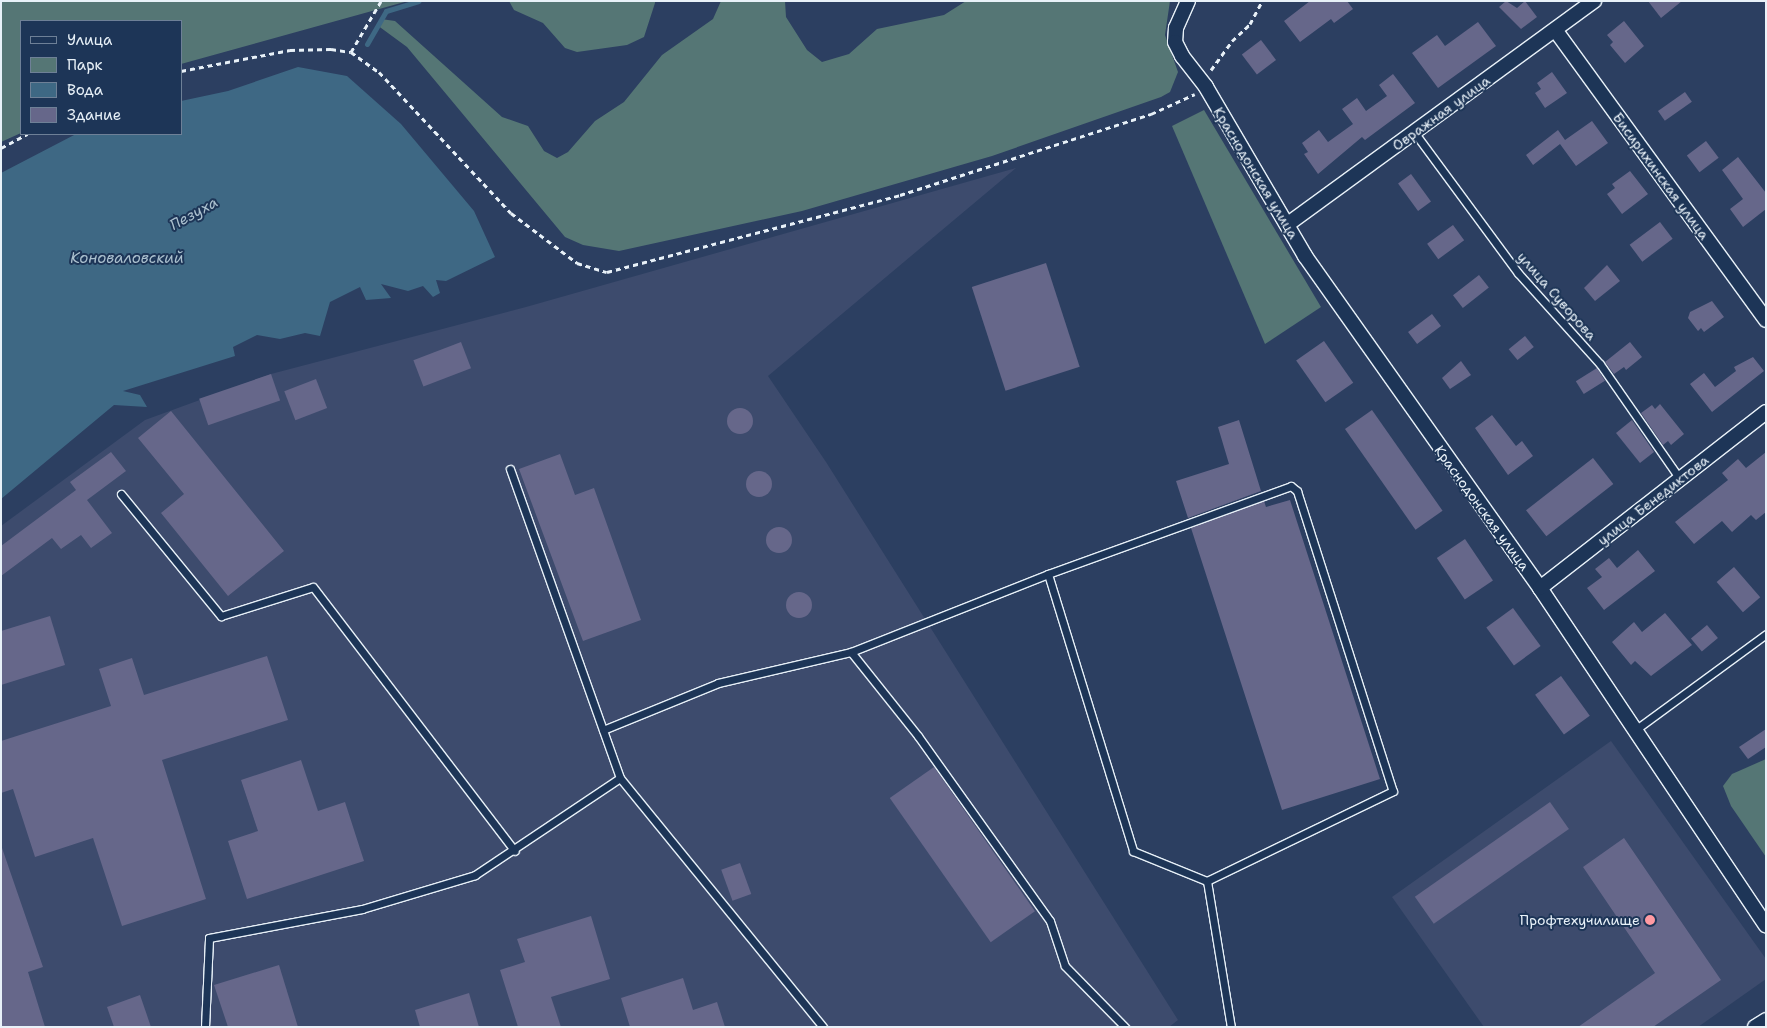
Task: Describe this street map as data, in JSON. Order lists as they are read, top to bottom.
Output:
{
  "streets": {
    "street": [
      "Овражная улица",
      "Краснодонская улица",
      "Бисирихинская улица",
      "улица Бенедиктова"
    ],
    "lane": ["улица Суворова"]
  },
  "crossings": [
    ["Овражная улица", "Краснодонская улица"],
    ["Овражная улица", "Бисирихинская улица"],
    ["Овражная улица", "улица Суворова"],
    ["Краснодонская улица", "улица Бенедиктова"],
    ["улица Суворова", "улица Бенедиктова"]
  ],
  "water": ["Пезуха", "Коноваловский"],
  "places": ["Профтехучилище"],
  "legend": [
    "Улица",
    "Парк",
    "Вода",
    "Здание"
  ]
}
